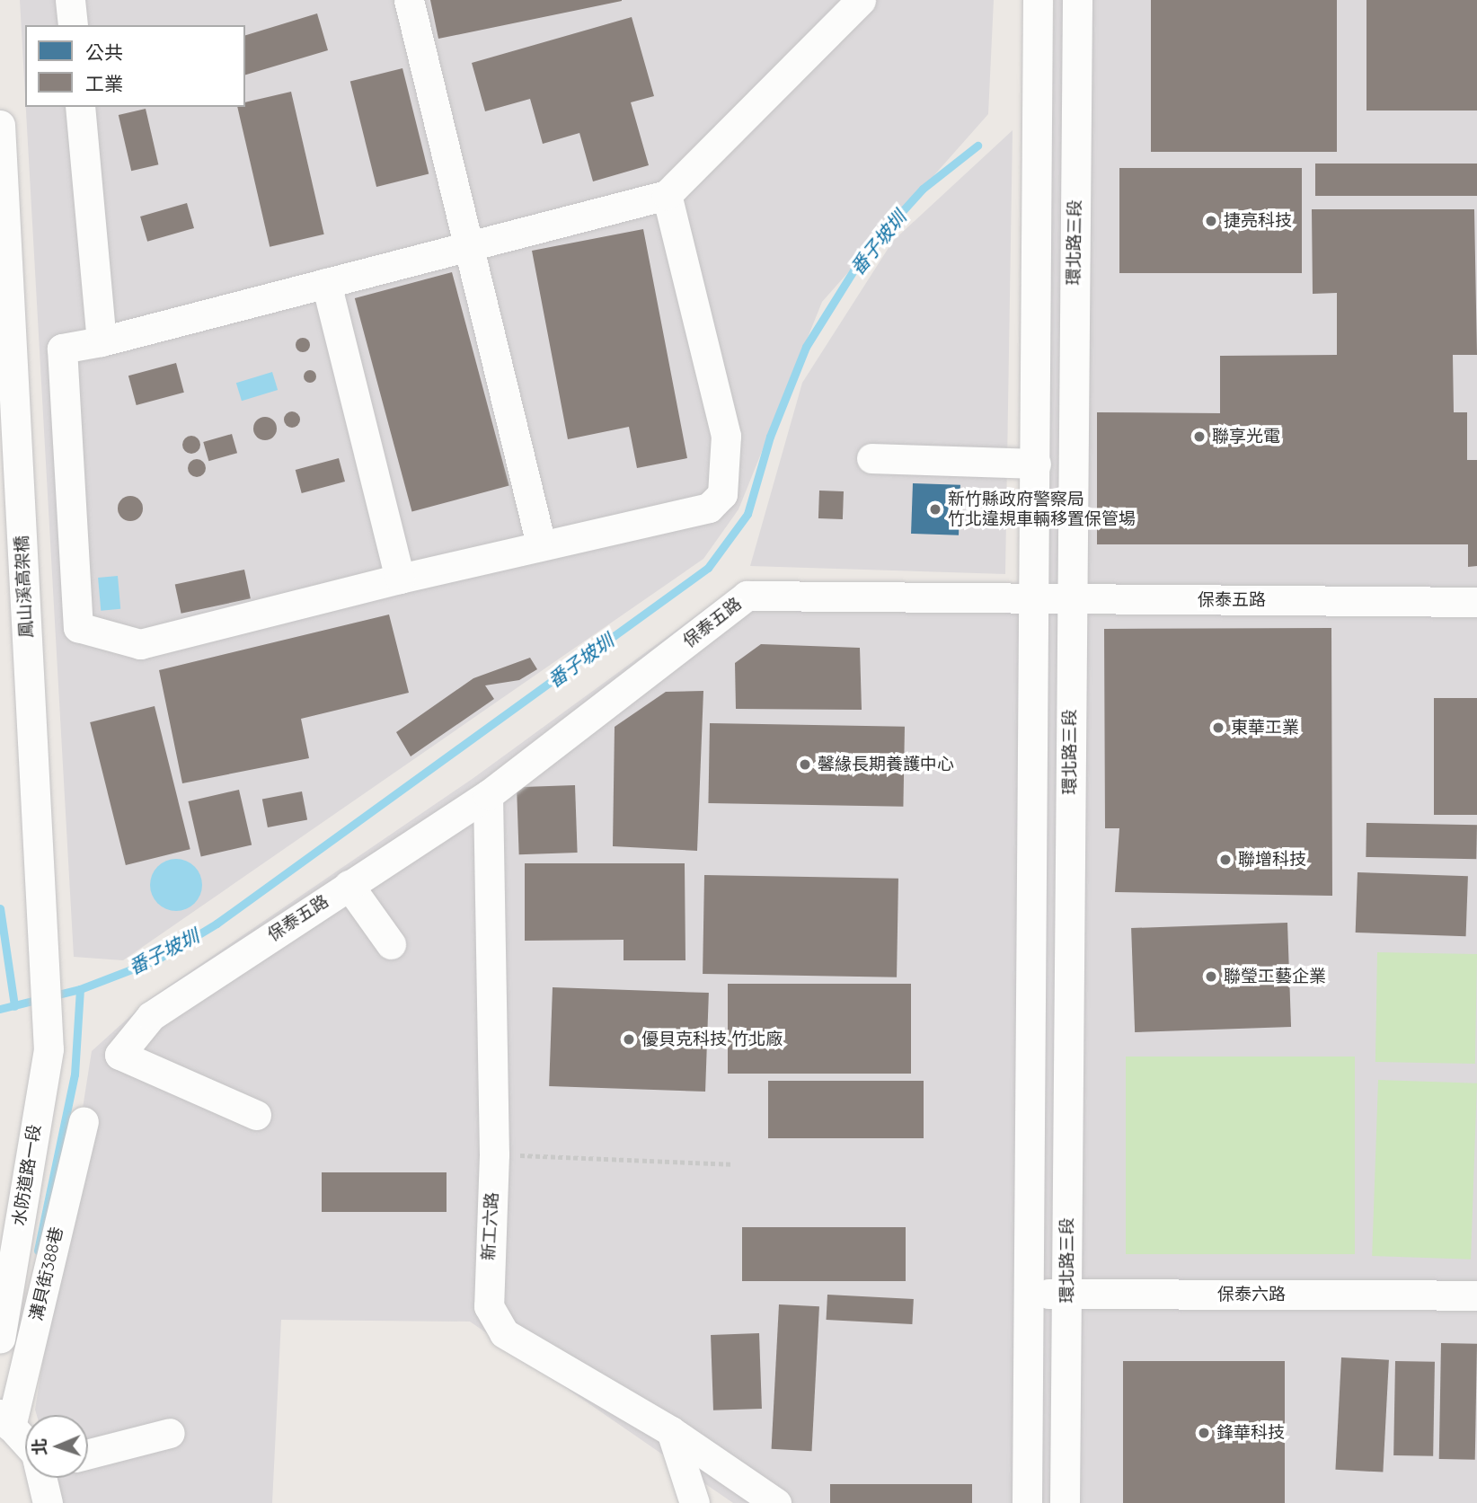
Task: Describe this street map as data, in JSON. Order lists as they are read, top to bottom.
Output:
{
  "streets": {
    "street": [
      "環北路三段",
      "鳳山溪高架橋",
      "保泰五路",
      "水防道路一段",
      "新工六路",
      "溝貝街388巷",
      "保泰六路"
    ]
  },
  "crossings": [
    ["環北路三段", "保泰五路"],
    ["環北路三段", "保泰六路"],
    ["鳳山溪高架橋", "水防道路一段"],
    ["保泰五路", "新工六路"]
  ],
  "water": ["番子坡圳"],
  "places": [
    "捷亮科技",
    "聯享光電",
    "新竹縣政府警察局 竹北違規車輛移置保管場",
    "東華工業",
    "馨緣長期養護中心",
    "聯增科技",
    "聯瑩工藝企業",
    "優貝克科技 竹北廠",
    "鋒華科技"
  ],
  "legend": ["公共", "工業"],
  "north": "left"
}
